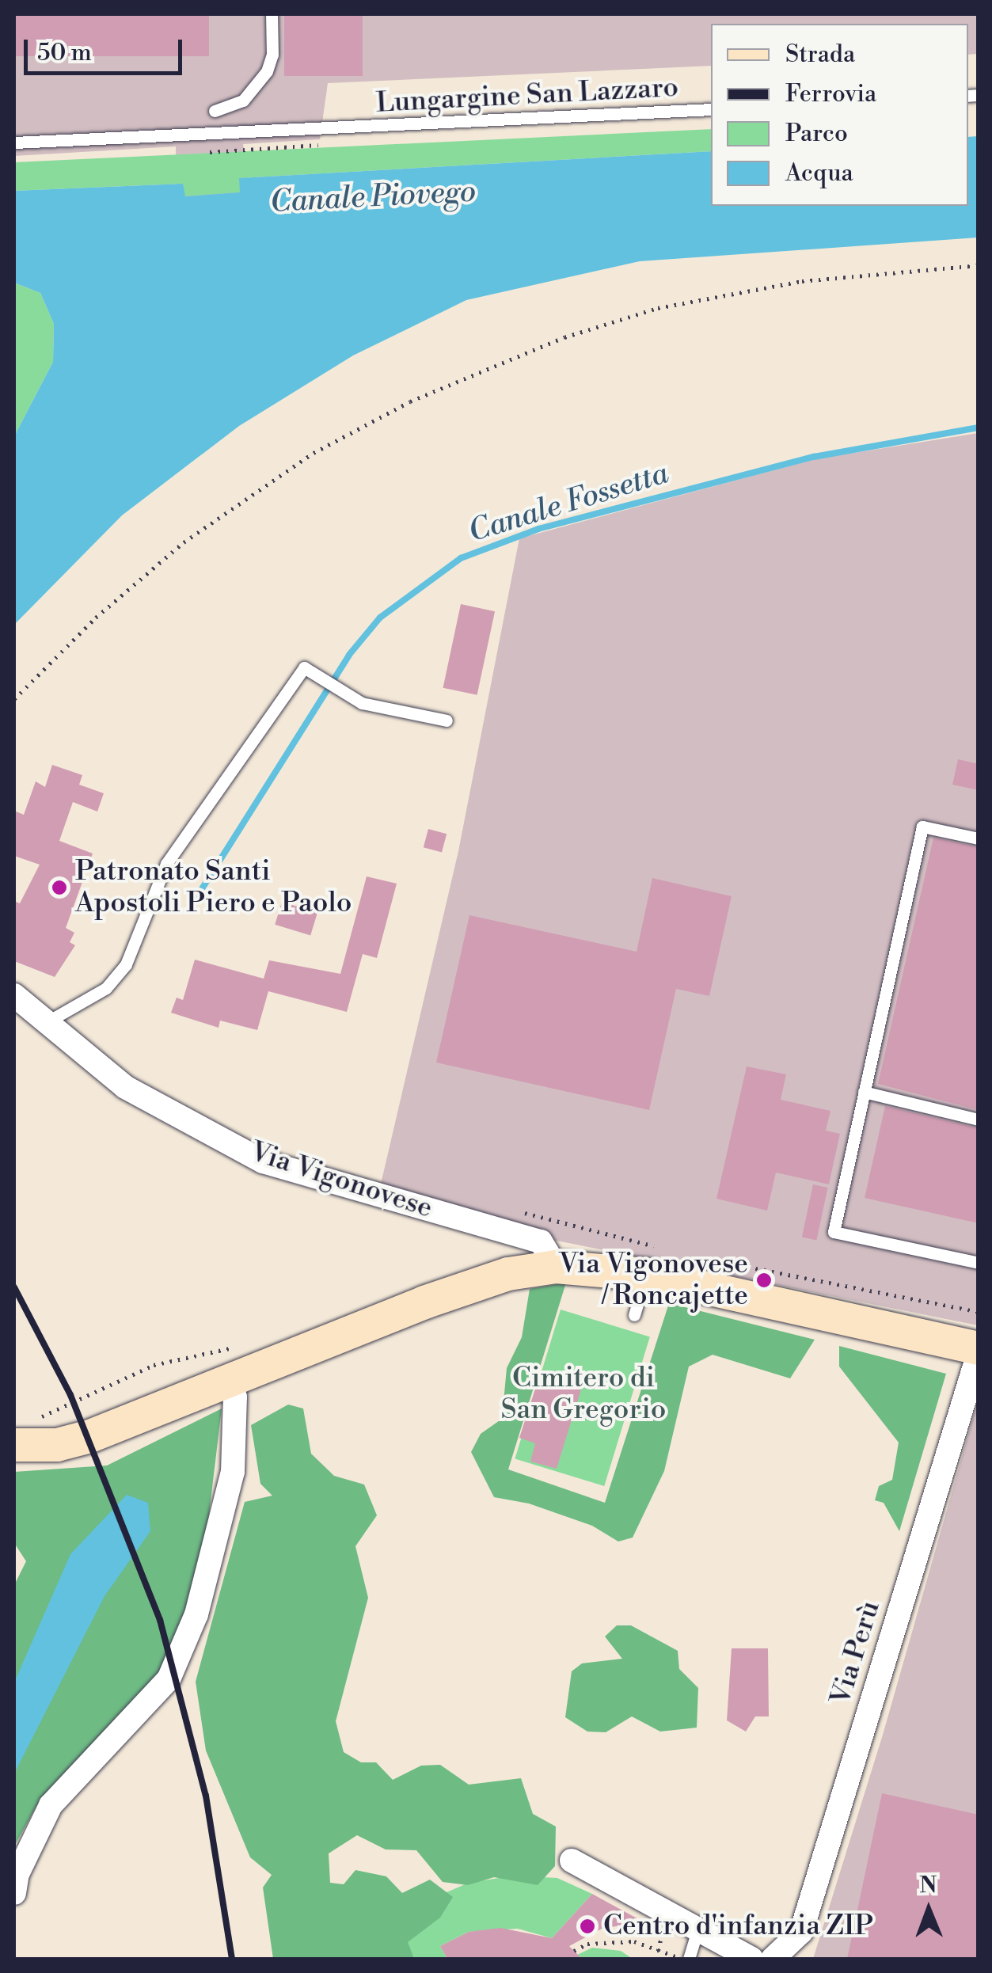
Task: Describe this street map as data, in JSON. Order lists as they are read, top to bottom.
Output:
{
  "streets": {
    "street": ["Via Vigonovese", "Via Perù"],
    "lane": ["Lungargine San Lazzaro"]
  },
  "water": ["Canale Piovego", "Canale Fossetta"],
  "parks": ["Cimitero di San Gregorio"],
  "places": ["Patronato Santi Apostoli Piero e Paolo", "Via Vigonovese / Roncajette", "Centro d'infanzia ZIP"],
  "legend": [
    "Strada",
    "Ferrovia",
    "Parco",
    "Acqua"
  ],
  "scale_bar": "50 m",
  "north": "top"
}
